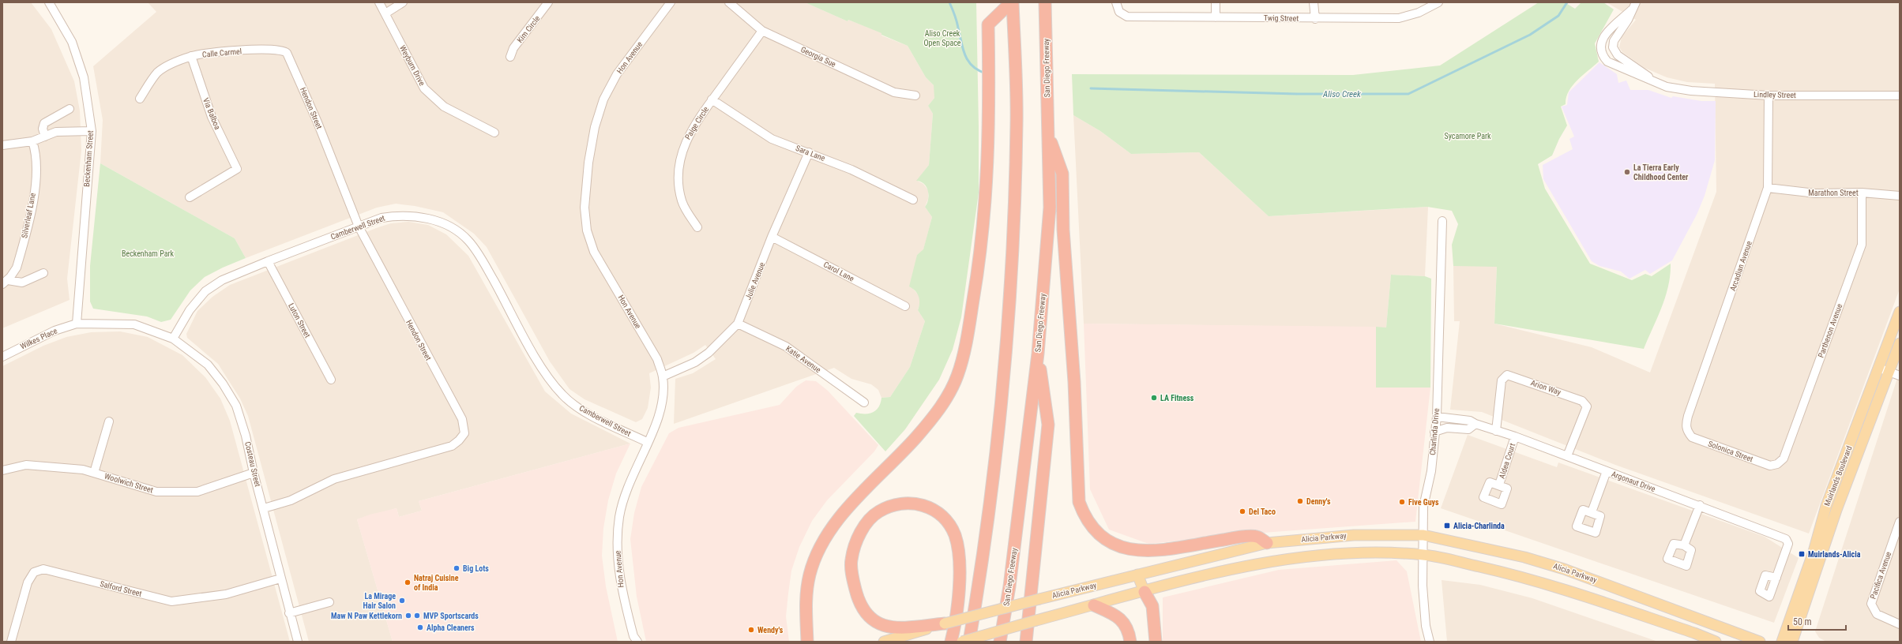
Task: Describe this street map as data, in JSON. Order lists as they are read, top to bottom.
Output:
{
  "streets": {
    "highway": ["San Diego Freeway"],
    "main road": ["Muirlands Boulevard", "Alicia Parkway"],
    "street": [
      "Twig Street",
      "Kim Circle",
      "Calle Carmel",
      "Georgia Sue",
      "Hon Avenue",
      "Weyburn Drive",
      "Lindley Street",
      "Hendon Street",
      "Via Balboa",
      "Paige Circle",
      "Sara Lane",
      "Beckenham Street",
      "Marathon Street",
      "Silverleaf Lane",
      "Camberwell Street",
      "Arcadian Avenue",
      "Carol Lane",
      "Julie Avenue",
      "Luton Street",
      "Parthenon Avenue",
      "Wilkes Place",
      "Katie Avenue",
      "Arion Way",
      "Charlinda Drive",
      "Solonica Street",
      "Aldea Court",
      "Costeau Street",
      "Argonaut Drive",
      "Woolwich Street",
      "Pacifica Avenue",
      "Salford Street"
    ]
  },
  "crossings": [
    ["Calle Carmel", "Hendon Street"],
    ["Calle Carmel", "Via Balboa"],
    ["Georgia Sue", "Paige Circle"],
    ["Hon Avenue", "Camberwell Street"],
    ["Hon Avenue", "Julie Avenue"],
    ["Lindley Street", "Arcadian Avenue"],
    ["Hendon Street", "Camberwell Street"],
    ["Hendon Street", "Costeau Street"],
    ["Paige Circle", "Sara Lane"],
    ["Sara Lane", "Julie Avenue"],
    ["Beckenham Street", "Wilkes Place"],
    ["Marathon Street", "Arcadian Avenue"],
    ["Marathon Street", "Parthenon Avenue"],
    ["Camberwell Street", "Luton Street"],
    ["Camberwell Street", "Costeau Street"],
    ["Arcadian Avenue", "Solonica Street"],
    ["Carol Lane", "Julie Avenue"],
    ["Julie Avenue", "Katie Avenue"],
    ["Parthenon Avenue", "Solonica Street"],
    ["Arion Way", "Argonaut Drive"],
    ["Charlinda Drive", "Argonaut Drive"],
    ["Charlinda Drive", "Alicia Parkway"],
    ["Aldea Court", "Argonaut Drive"],
    ["Costeau Street", "Woolwich Street"],
    ["Costeau Street", "Salford Street"]
  ],
  "water": ["Aliso Creek"],
  "parks": ["Aliso Creek Open Space", "Sycamore Park", "Beckenham Park"],
  "places": {
    "other": [
      "La Tierra Early Childhood Center",
      "LA Fitness",
      "Denny's",
      "Five Guys",
      "Del Taco",
      "Big Lots",
      "Natraj Cuisine of India",
      "La Mirage Hair Salon",
      "Maw N Paw Kettlekorn",
      "MVP Sportscards",
      "Alpha Cleaners",
      "Wendy's"
    ],
    "transit": ["Alicia-Charlinda", "Muirlands-Alicia"]
  },
  "scale_bar": "50 m"
}
